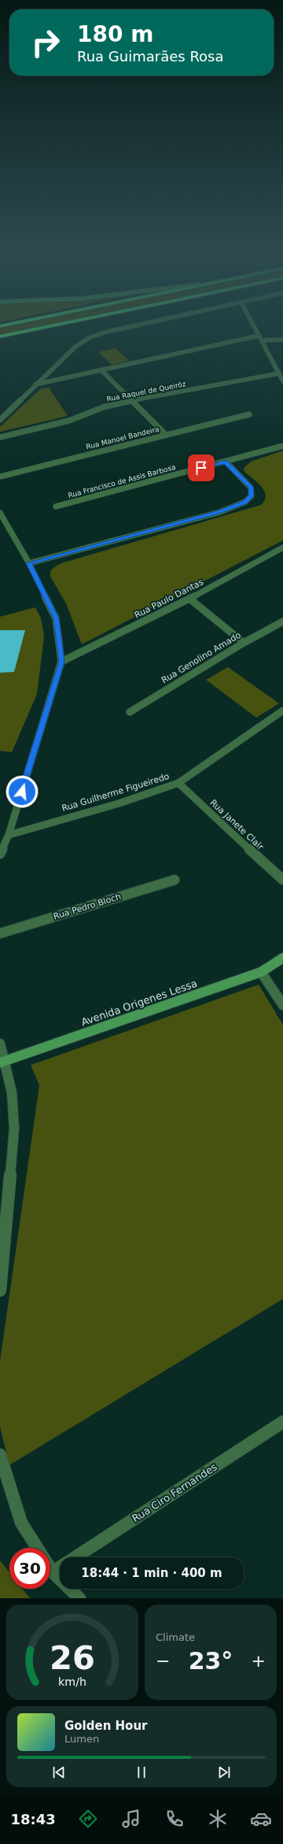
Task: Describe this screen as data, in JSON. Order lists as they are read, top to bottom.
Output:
{
  "streets": {
    "street": [
      "Rua Raquel de Queiróz",
      "Rua Manoel Bandeira",
      "Rua Francisco de Assis Barbosa",
      "Rua Paulo Dantas",
      "Rua Genolino Amado",
      "Rua Guilherme Figueiredo",
      "Rua Janete Clair",
      "Rua Pedro Bloch",
      "Avenida Origenes Lessa",
      "Rua Ciro Fernandes"
    ]
  },
  "crossings": [
    ["Rua Guilherme Figueiredo", "Rua Janete Clair"]
  ],
  "page": {
    "turn": ["180 m", "Rua Guimarães Rosa"],
    "limit": "30",
    "trip": "18:44 · 1 min · 400 m",
    "tile": "Climate",
    "heat": ["−", "23°", "+"],
    "song": ["Golden Hour", "Lumen"],
    "tabs": "18:43",
    "gauge": ["26", "km/h"]
  }
}
